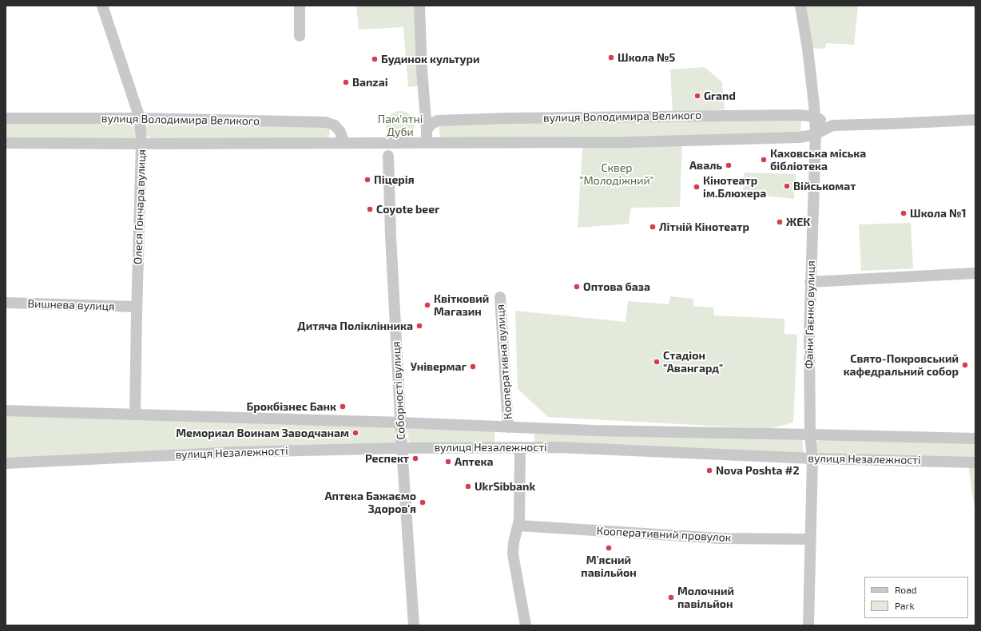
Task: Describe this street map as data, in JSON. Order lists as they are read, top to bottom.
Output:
{
  "streets": {
    "street": [
      "вулиця Володимира Великого",
      "Олеся Гончара вулиця",
      "Вишнева вулиця",
      "Фаїни Гаєнко вулиця",
      "Кооперативна вулиця",
      "Соборності вулиця",
      "вулиця Незалежності",
      "Кооперативний провулок"
    ]
  },
  "crossings": [
    ["вулиця Володимира Великого", "Олеся Гончара вулиця"],
    ["вулиця Володимира Великого", "Фаїни Гаєнко вулиця"],
    ["Олеся Гончара вулиця", "Вишнева вулиця"],
    ["Олеся Гончара вулиця", "вулиця Незалежності"],
    ["Фаїни Гаєнко вулиця", "вулиця Незалежності"],
    ["Фаїни Гаєнко вулиця", "Кооперативний провулок"],
    ["Кооперативна вулиця", "вулиця Незалежності"],
    ["Соборності вулиця", "вулиця Незалежності"]
  ],
  "parks": ["Пам'ятні Дуби", "Сквер \"Молодіжний\""],
  "places": [
    "Школа №5",
    "Будинок культури",
    "Banzai",
    "Grand",
    "Каховська міська бібліотека",
    "Аваль",
    "Піцерія",
    "Військомат",
    "Кінотеатр ім.Блюхера",
    "Coyote beer",
    "Школа №1",
    "ЖЕК",
    "Літній Кінотеатр",
    "Оптова база",
    "Квітковий Магазин",
    "Дитяча Поліклінника",
    "Стадіон \"Авангард\"",
    "Свято-Покровський кафедральний собор",
    "Універмаг",
    "Брокбізнес Банк",
    "Мемориал Воинам Заводчанам",
    "Респект",
    "Аптека",
    "Nova Poshta #2",
    "UkrSibbank",
    "Аптека Бажаємо Здоров'я",
    "М'ясний павільйон",
    "Молочний павільйон"
  ],
  "legend": ["Road", "Park"]
}
